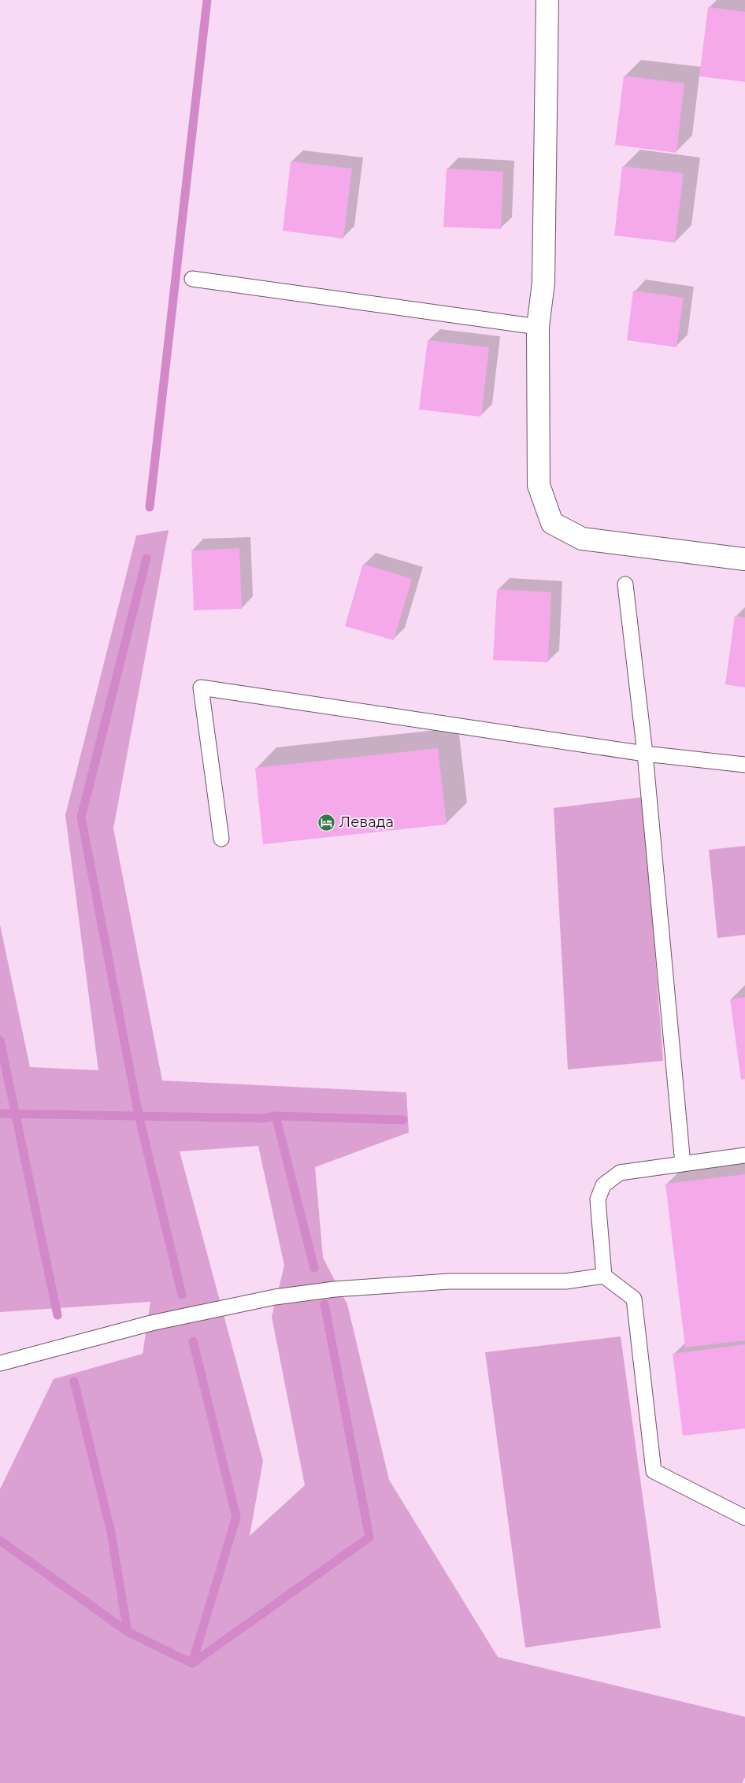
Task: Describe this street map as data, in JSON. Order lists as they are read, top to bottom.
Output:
{
  "places": {
    "hotel": ["Левада"]
  }
}
